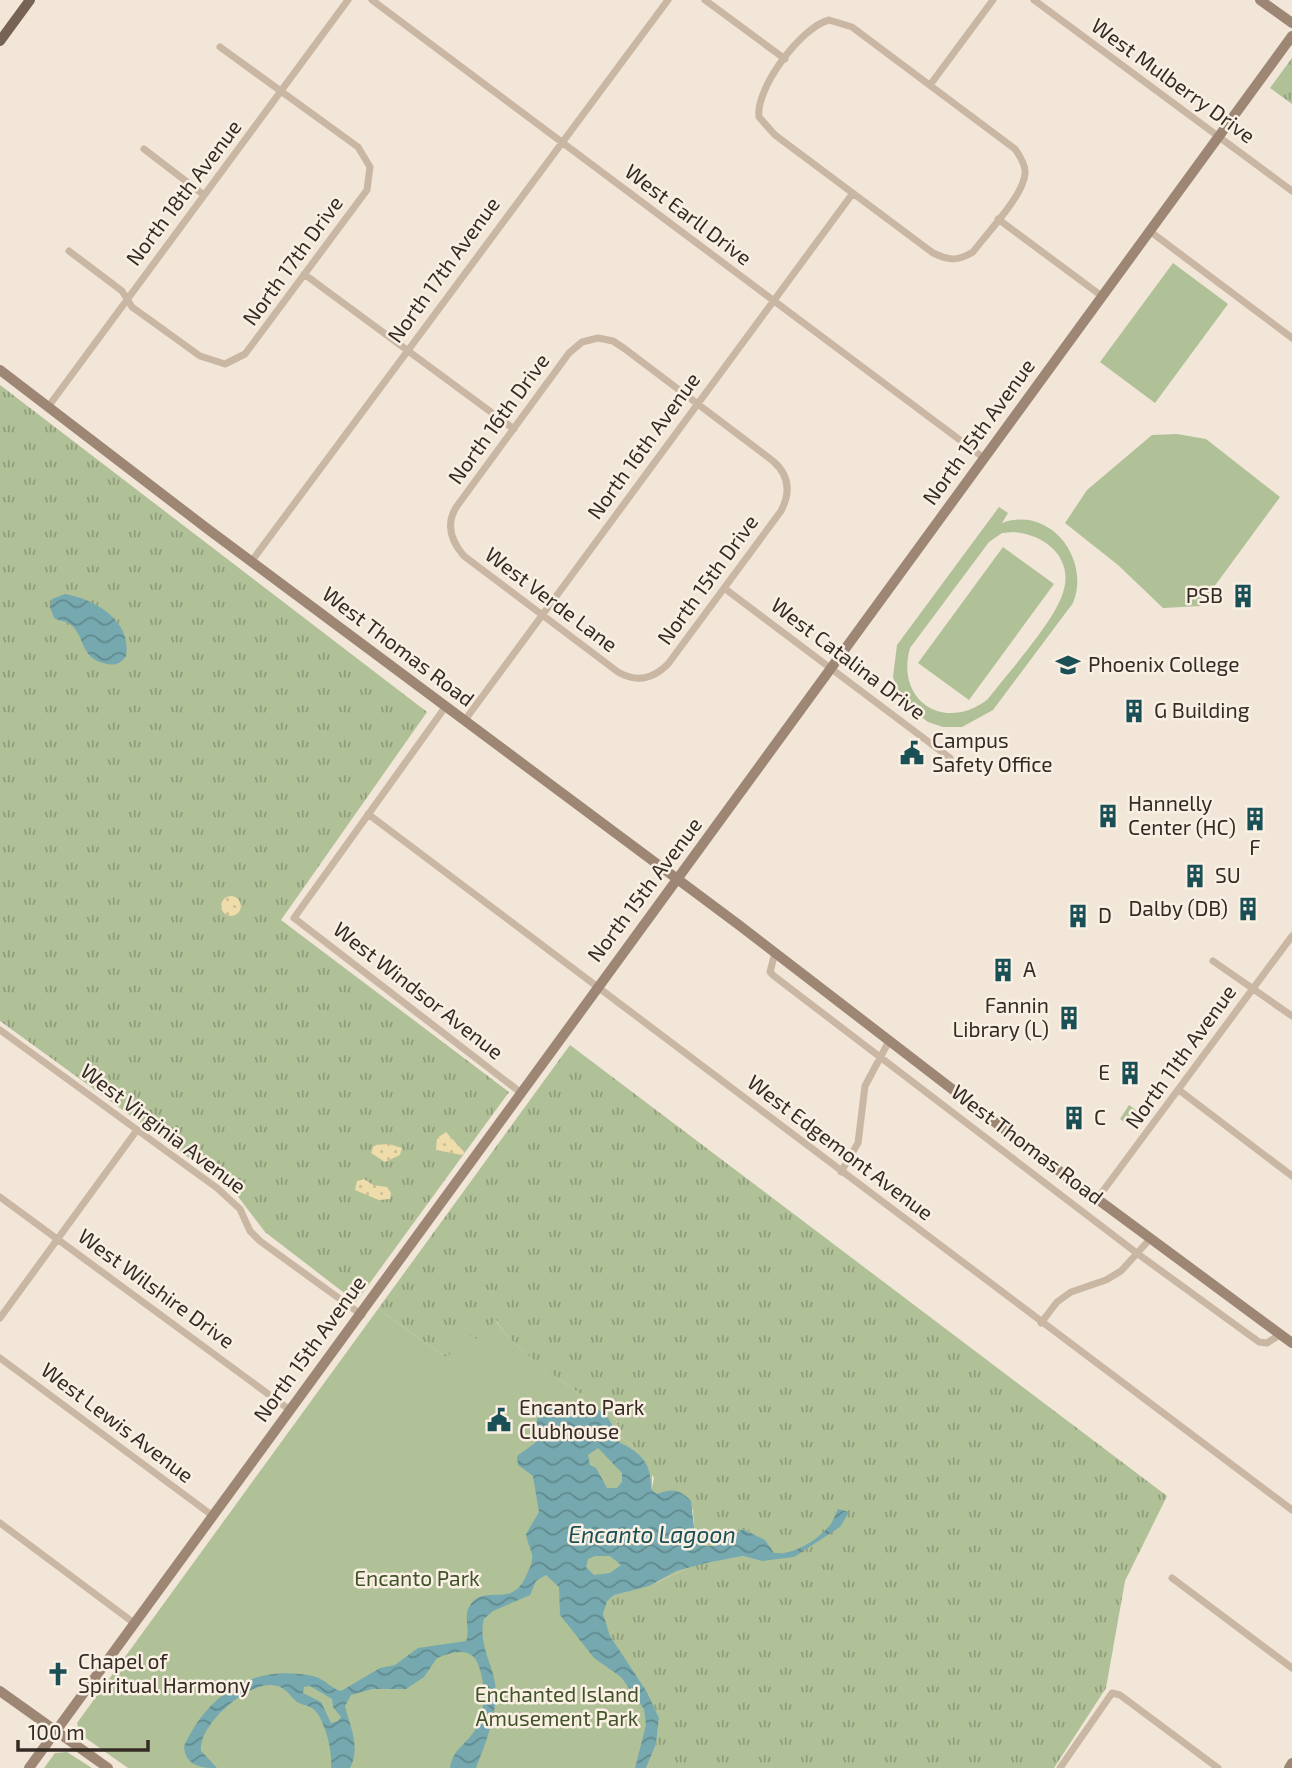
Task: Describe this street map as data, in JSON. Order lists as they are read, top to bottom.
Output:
{
  "streets": {
    "street": [
      "West Mulberry Drive",
      "North 18th Avenue",
      "West Earll Drive",
      "North 17th Drive",
      "North 17th Avenue",
      "North 16th Drive",
      "North 15th Avenue",
      "North 16th Avenue",
      "North 15th Drive",
      "West Verde Lane",
      "West Thomas Road",
      "West Catalina Drive",
      "West Windsor Avenue",
      "North 11th Avenue",
      "West Virginia Avenue",
      "West Edgemont Avenue",
      "West Wilshire Drive",
      "West Lewis Avenue"
    ]
  },
  "crossings": [
    ["West Mulberry Drive", "North 15th Avenue"],
    ["North 18th Avenue", "North 17th Drive"],
    ["North 18th Avenue", "West Thomas Road"],
    ["West Earll Drive", "North 17th Avenue"],
    ["West Earll Drive", "North 15th Avenue"],
    ["West Earll Drive", "North 16th Avenue"],
    ["North 17th Avenue", "West Thomas Road"],
    ["North 16th Drive", "North 16th Avenue"],
    ["North 16th Drive", "North 15th Drive"],
    ["North 16th Drive", "West Verde Lane"],
    ["North 15th Avenue", "West Thomas Road"],
    ["North 15th Avenue", "West Catalina Drive"],
    ["North 15th Avenue", "West Windsor Avenue"],
    ["North 15th Avenue", "West Virginia Avenue"],
    ["North 15th Avenue", "West Edgemont Avenue"],
    ["North 15th Avenue", "West Wilshire Drive"],
    ["North 15th Avenue", "West Lewis Avenue"],
    ["North 16th Avenue", "North 15th Drive"],
    ["North 16th Avenue", "West Verde Lane"],
    ["North 16th Avenue", "West Thomas Road"],
    ["North 15th Drive", "West Verde Lane"],
    ["North 15th Drive", "West Catalina Drive"],
    ["West Thomas Road", "North 11th Avenue"],
    ["West Windsor Avenue", "West Edgemont Avenue"]
  ],
  "water": ["Encanto Lagoon"],
  "parks": ["Encanto Park", "Enchanted Island Amusement Park"],
  "places": {
    "building": [
      "PSB",
      "G Building",
      "Hannelly Center (HC)",
      "F",
      "SU",
      "Dalby (DB)",
      "D",
      "A",
      "Fannin Library (L)",
      "E",
      "C"
    ],
    "school or university": ["Phoenix College"],
    "public building": ["Campus Safety Office", "Encanto Park Clubhouse"],
    "church": ["Chapel of Spiritual Harmony"]
  },
  "scale_bar": "100 m"
}
